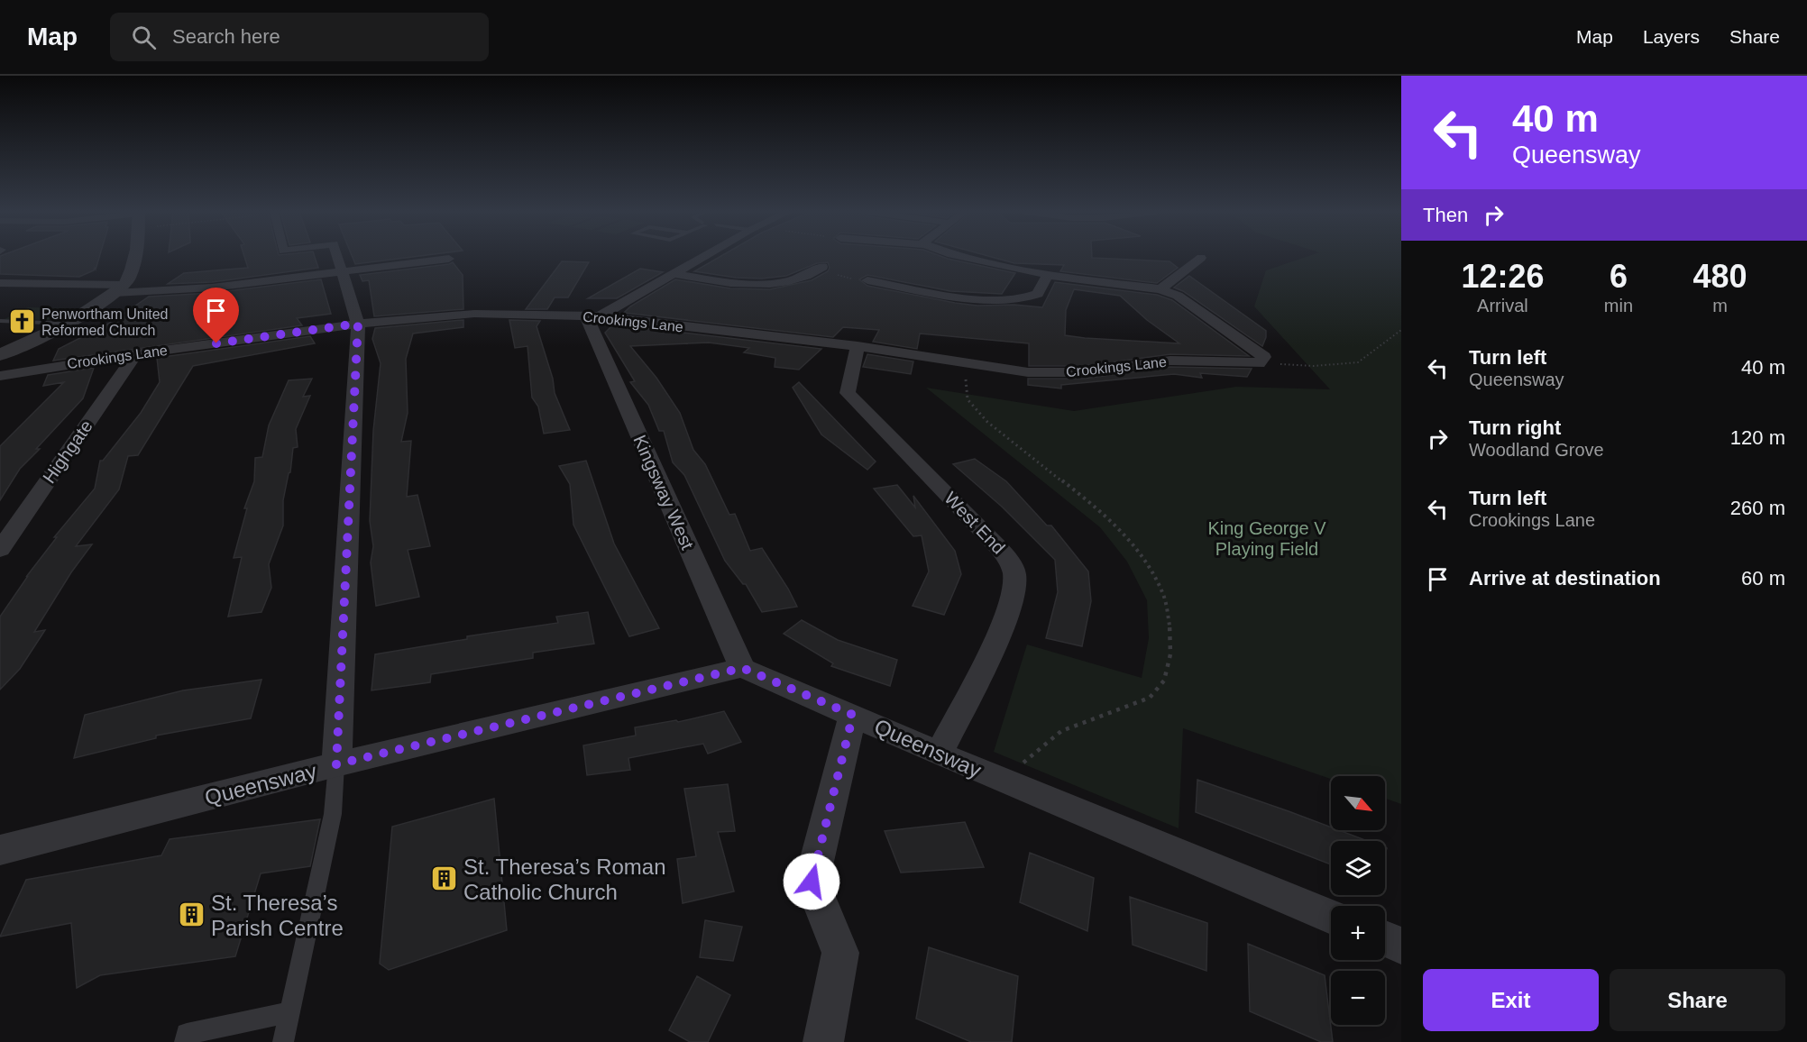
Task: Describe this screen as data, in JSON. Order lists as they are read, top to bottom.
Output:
{
  "streets": {
    "street": [
      "Crookings Lane",
      "Highgate",
      "Kingsway West",
      "West End",
      "Queensway"
    ]
  },
  "crossings": [
    ["Crookings Lane", "Highgate"],
    ["Crookings Lane", "Kingsway West"],
    ["Crookings Lane", "West End"],
    ["Kingsway West", "Queensway"],
    ["West End", "Queensway"]
  ],
  "parks": ["King George V Playing Field"],
  "places": {
    "church": ["Penwortham United Reformed Church"],
    "building": ["St. Theresa’s Roman Catholic Church", "St. Theresa’s Parish Centre"]
  },
  "north": "bottom right",
  "page": {
    "header": "Map",
    "search": "Search here",
    "nav": ["Map", "Layers", "Share"],
    "turn": ["40 m", "Queensway"],
    "then": "Then",
    "eta": [
      "12:26",
      "Arrival",
      "6",
      "min",
      "480",
      "m"
    ],
    "list": [
      {
        "name": "Turn left",
        "note": "Queensway",
        "value": "40 m"
      },
      {
        "name": "Turn right",
        "note": "Woodland Grove",
        "value": "120 m"
      },
      {
        "name": "Turn left",
        "note": "Crookings Lane",
        "value": "260 m"
      },
      {
        "name": "Arrive at destination",
        "value": "60 m"
      }
    ],
    "map_buttons": ["+", "−"],
    "buttons": ["Exit", "Share"]
  }
}
